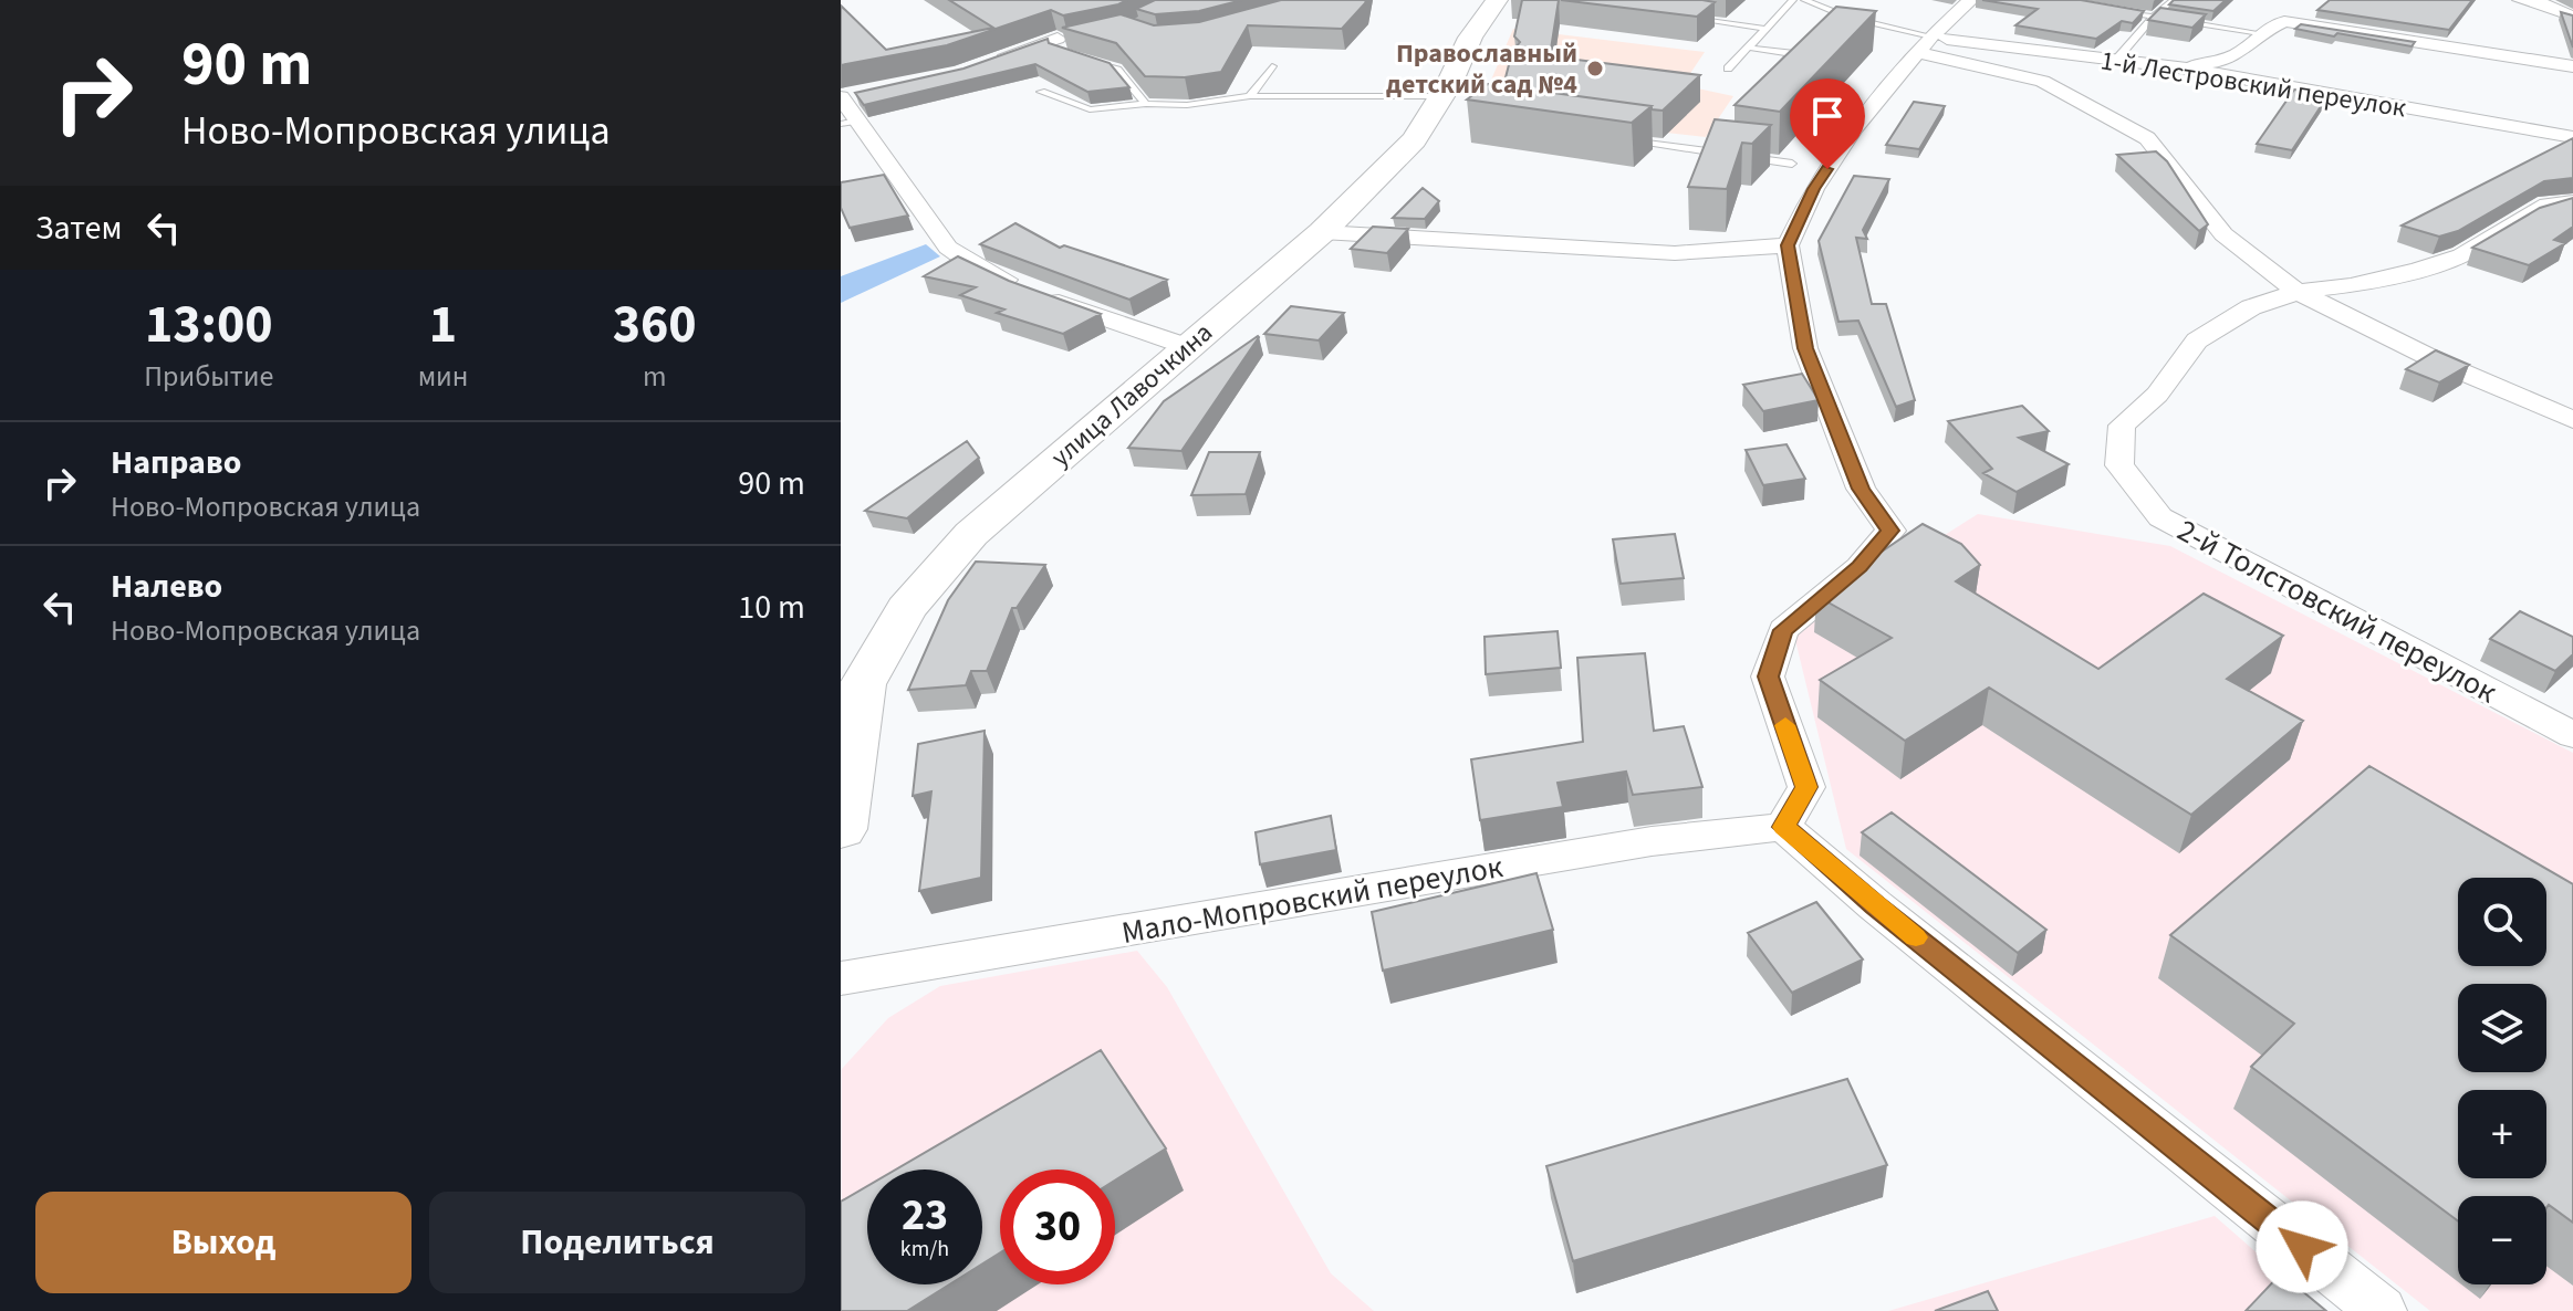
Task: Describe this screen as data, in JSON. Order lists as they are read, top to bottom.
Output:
{
  "streets": {
    "main road": ["улица Лавочкина"],
    "street": ["1-й Лестровский переулок", "2-й Толстовский переулок", "Мало-Мопровский переулок"]
  },
  "places": ["Православный детский сад №4"],
  "page": {
    "turn": ["90 m", "Ново-Мопровская улица"],
    "then": "Затем",
    "eta": [
      "13:00",
      "Прибытие",
      "1",
      "мин",
      "360",
      "m"
    ],
    "list": [
      {
        "name": "Направо",
        "note": "Ново-Мопровская улица",
        "value": "90 m"
      },
      {
        "name": "Налево",
        "note": "Ново-Мопровская улица",
        "value": "10 m"
      }
    ],
    "map_buttons": ["+", "−"],
    "speed": "23 km/h",
    "limit": "30",
    "buttons": ["Выход", "Поделиться"]
  }
}
